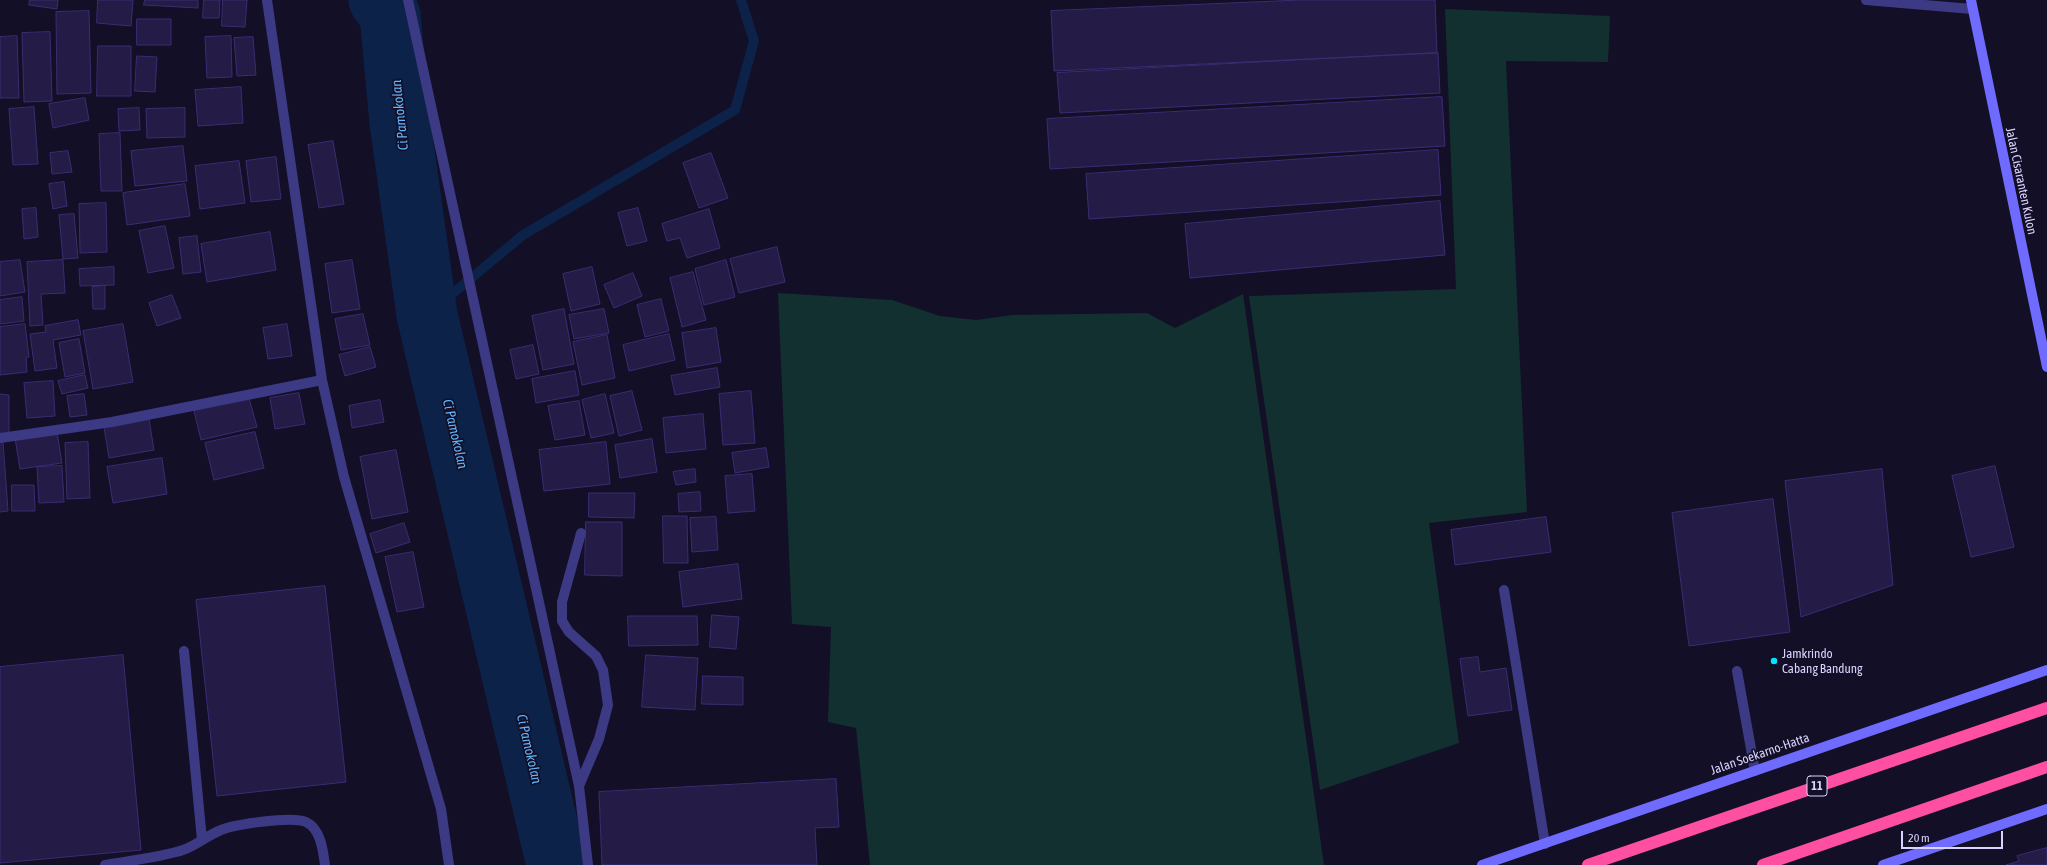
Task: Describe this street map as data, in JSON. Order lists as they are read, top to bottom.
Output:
{
  "streets": {
    "highway": ["11"],
    "main road": ["Jalan Cisaranten Kulon", "Jalan Soekarno-Hatta"]
  },
  "water": ["Ci Pamokolan"],
  "places": ["Jamkrindo Cabang Bandung"],
  "scale_bar": "20 m"
}
